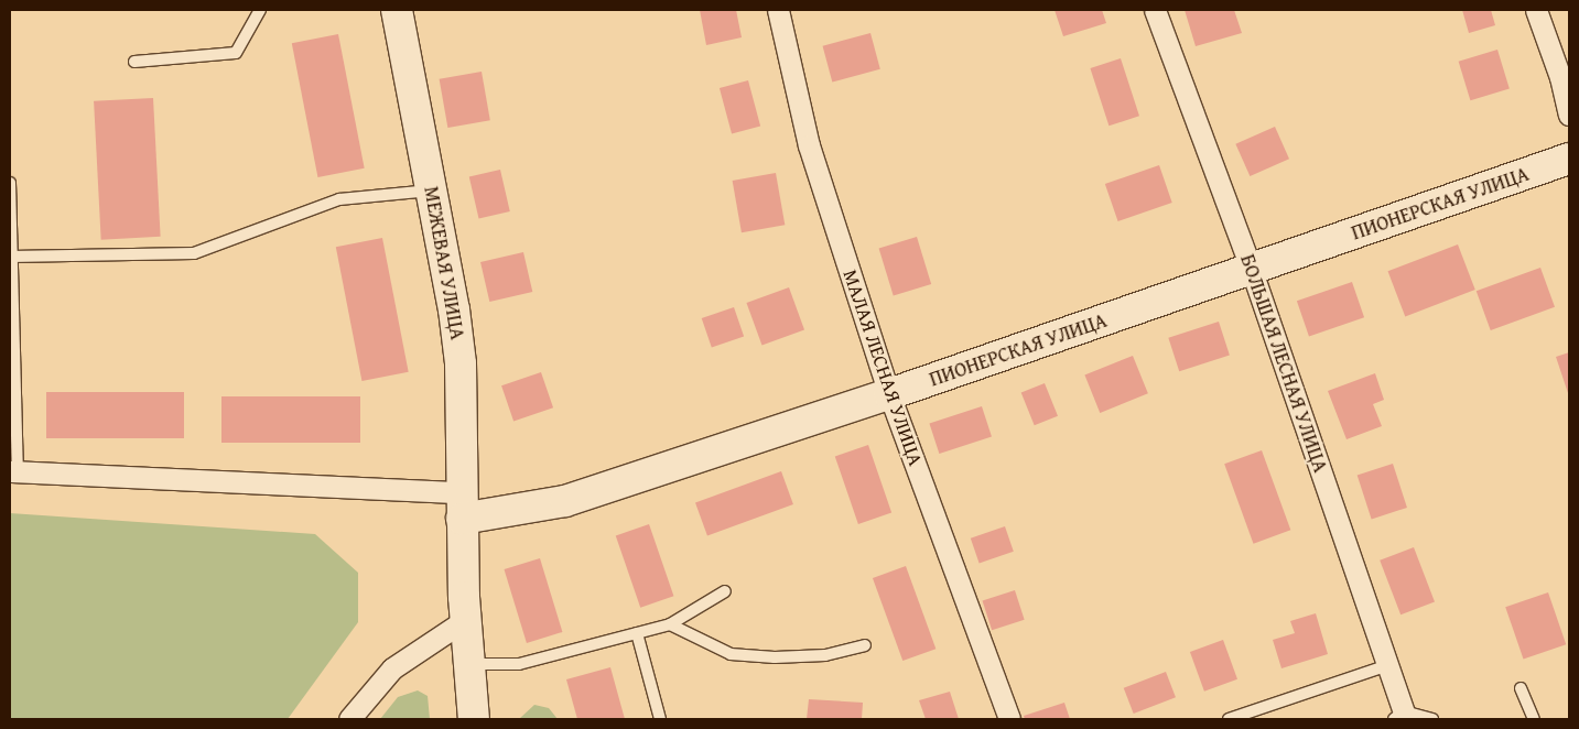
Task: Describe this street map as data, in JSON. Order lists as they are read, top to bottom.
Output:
{
  "streets": {
    "street": [
      "ПИОНЕРСКАЯ УЛИЦА",
      "МЕЖЕВАЯ УЛИЦА",
      "БОЛЬШАЯ ЛЕСНАЯ УЛИЦА",
      "МАЛАЯ ЛЕСНАЯ УЛИЦА"
    ]
  },
  "crossings": [
    ["ПИОНЕРСКАЯ УЛИЦА", "МЕЖЕВАЯ УЛИЦА"],
    ["ПИОНЕРСКАЯ УЛИЦА", "БОЛЬШАЯ ЛЕСНАЯ УЛИЦА"],
    ["ПИОНЕРСКАЯ УЛИЦА", "МАЛАЯ ЛЕСНАЯ УЛИЦА"]
  ]
}
